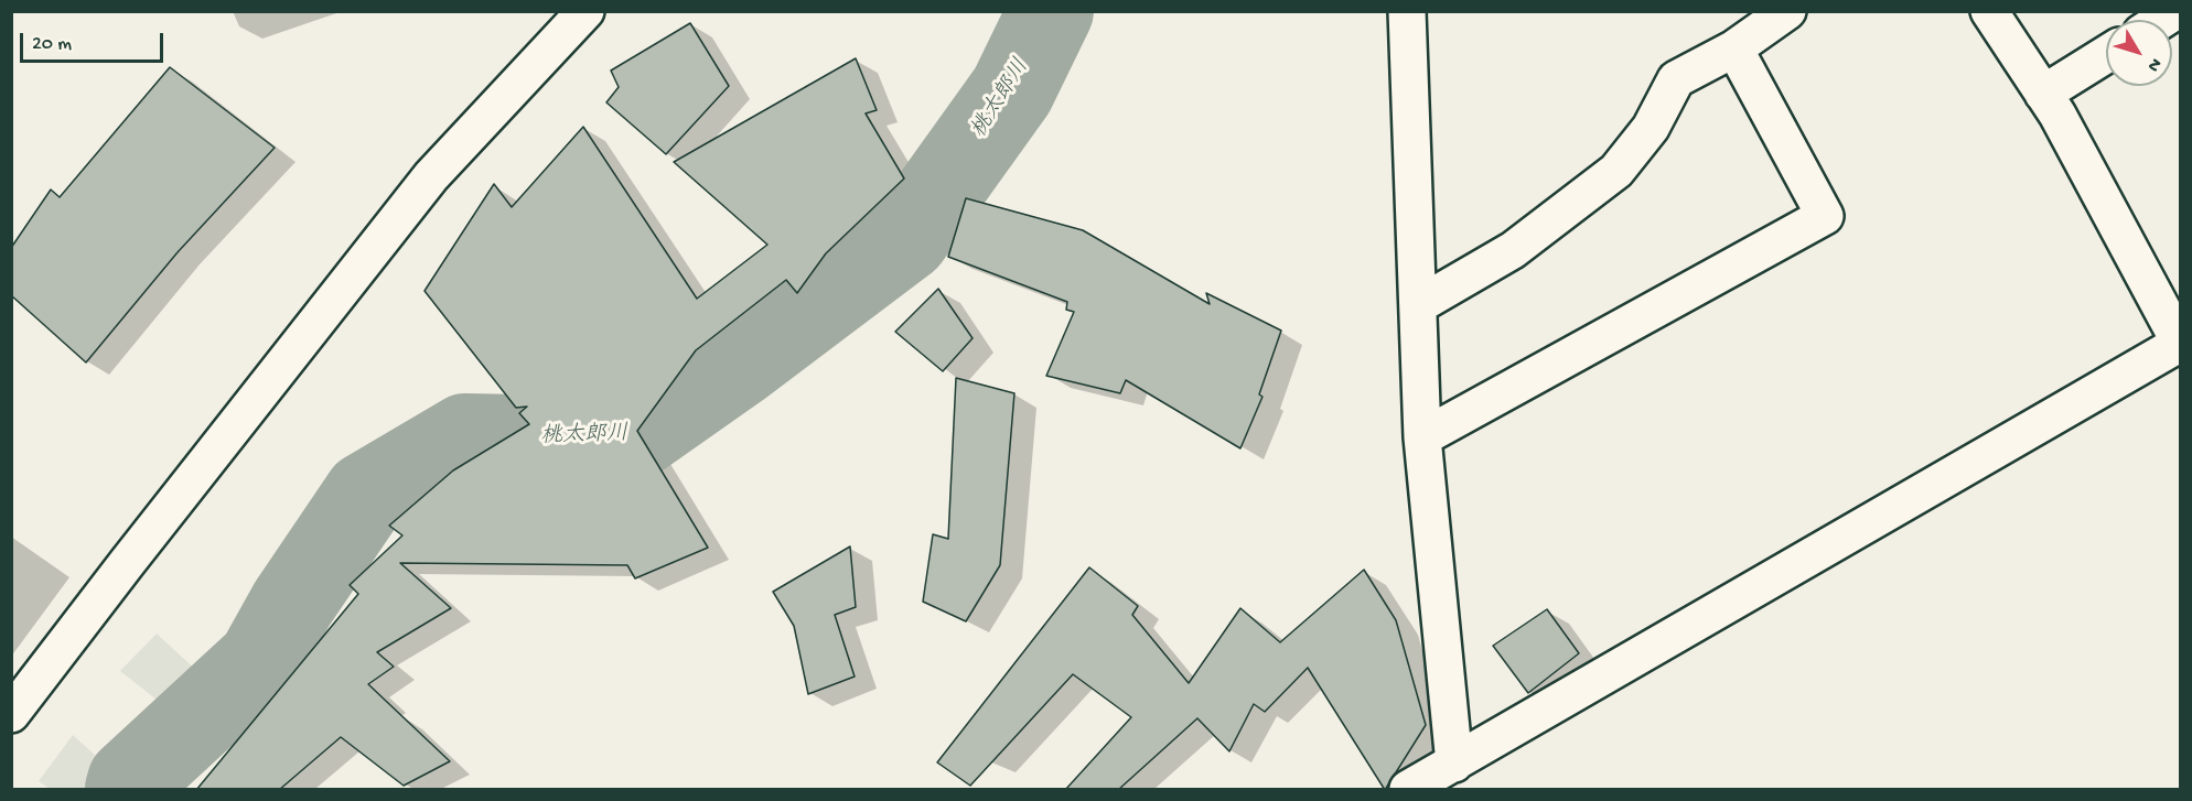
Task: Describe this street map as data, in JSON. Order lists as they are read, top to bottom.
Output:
{
  "water": ["桃太郎川"],
  "scale_bar": "20 m",
  "north": "bottom right"
}
